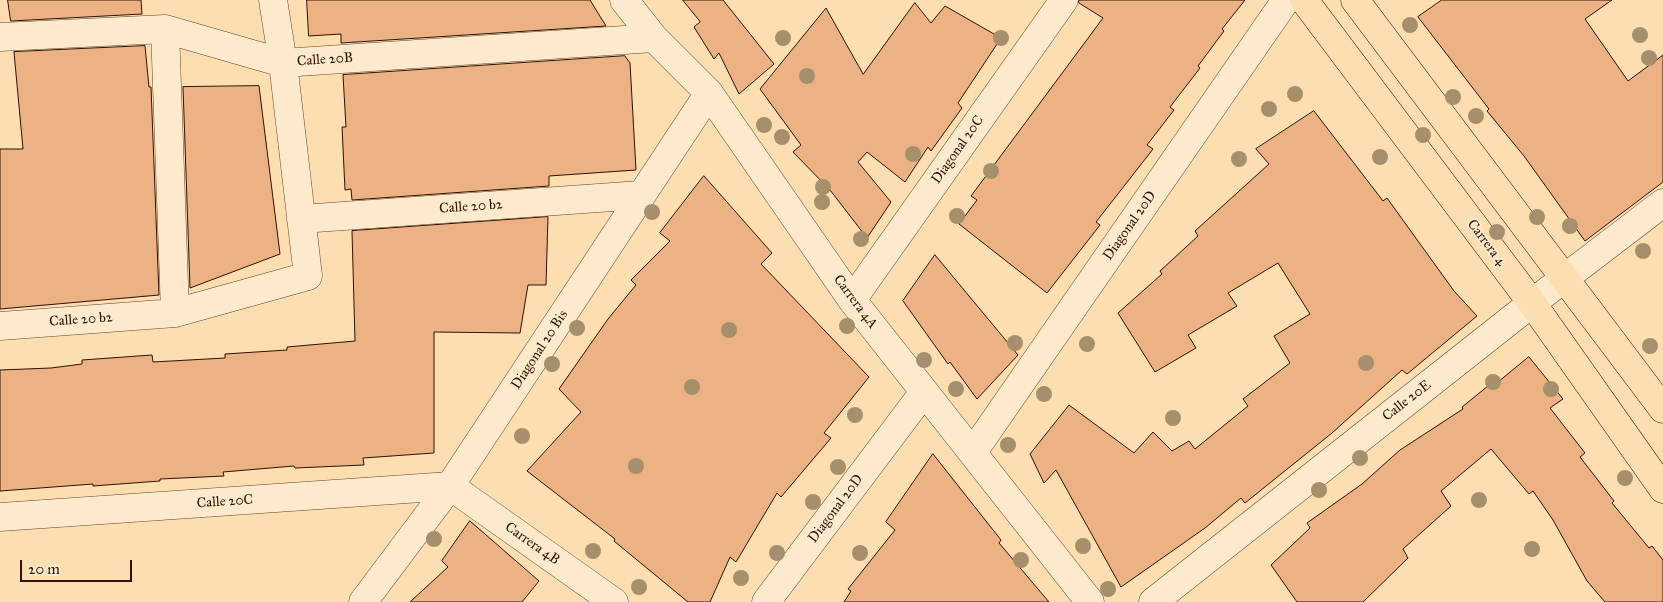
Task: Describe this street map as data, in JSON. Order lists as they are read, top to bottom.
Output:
{
  "streets": {
    "main road": ["Carrera 4"],
    "street": [
      "Calle 20B",
      "Diagonal 20C",
      "Calle 20 b2",
      "Diagonal 20D",
      "Carrera 4A",
      "Diagonal 20 Bis",
      "Calle 20E",
      "Calle 20C",
      "Carrera 4B"
    ]
  },
  "crossings": [
    ["Calle 20B", "Carrera 4A"],
    ["Diagonal 20C", "Carrera 4A"],
    ["Calle 20 b2", "Diagonal 20 Bis"],
    ["Diagonal 20D", "Carrera 4A"],
    ["Carrera 4", "Calle 20E"],
    ["Carrera 4A", "Diagonal 20 Bis"],
    ["Diagonal 20 Bis", "Calle 20C"],
    ["Diagonal 20 Bis", "Carrera 4B"],
    ["Calle 20C", "Carrera 4B"]
  ],
  "scale_bar": "20 m"
}
